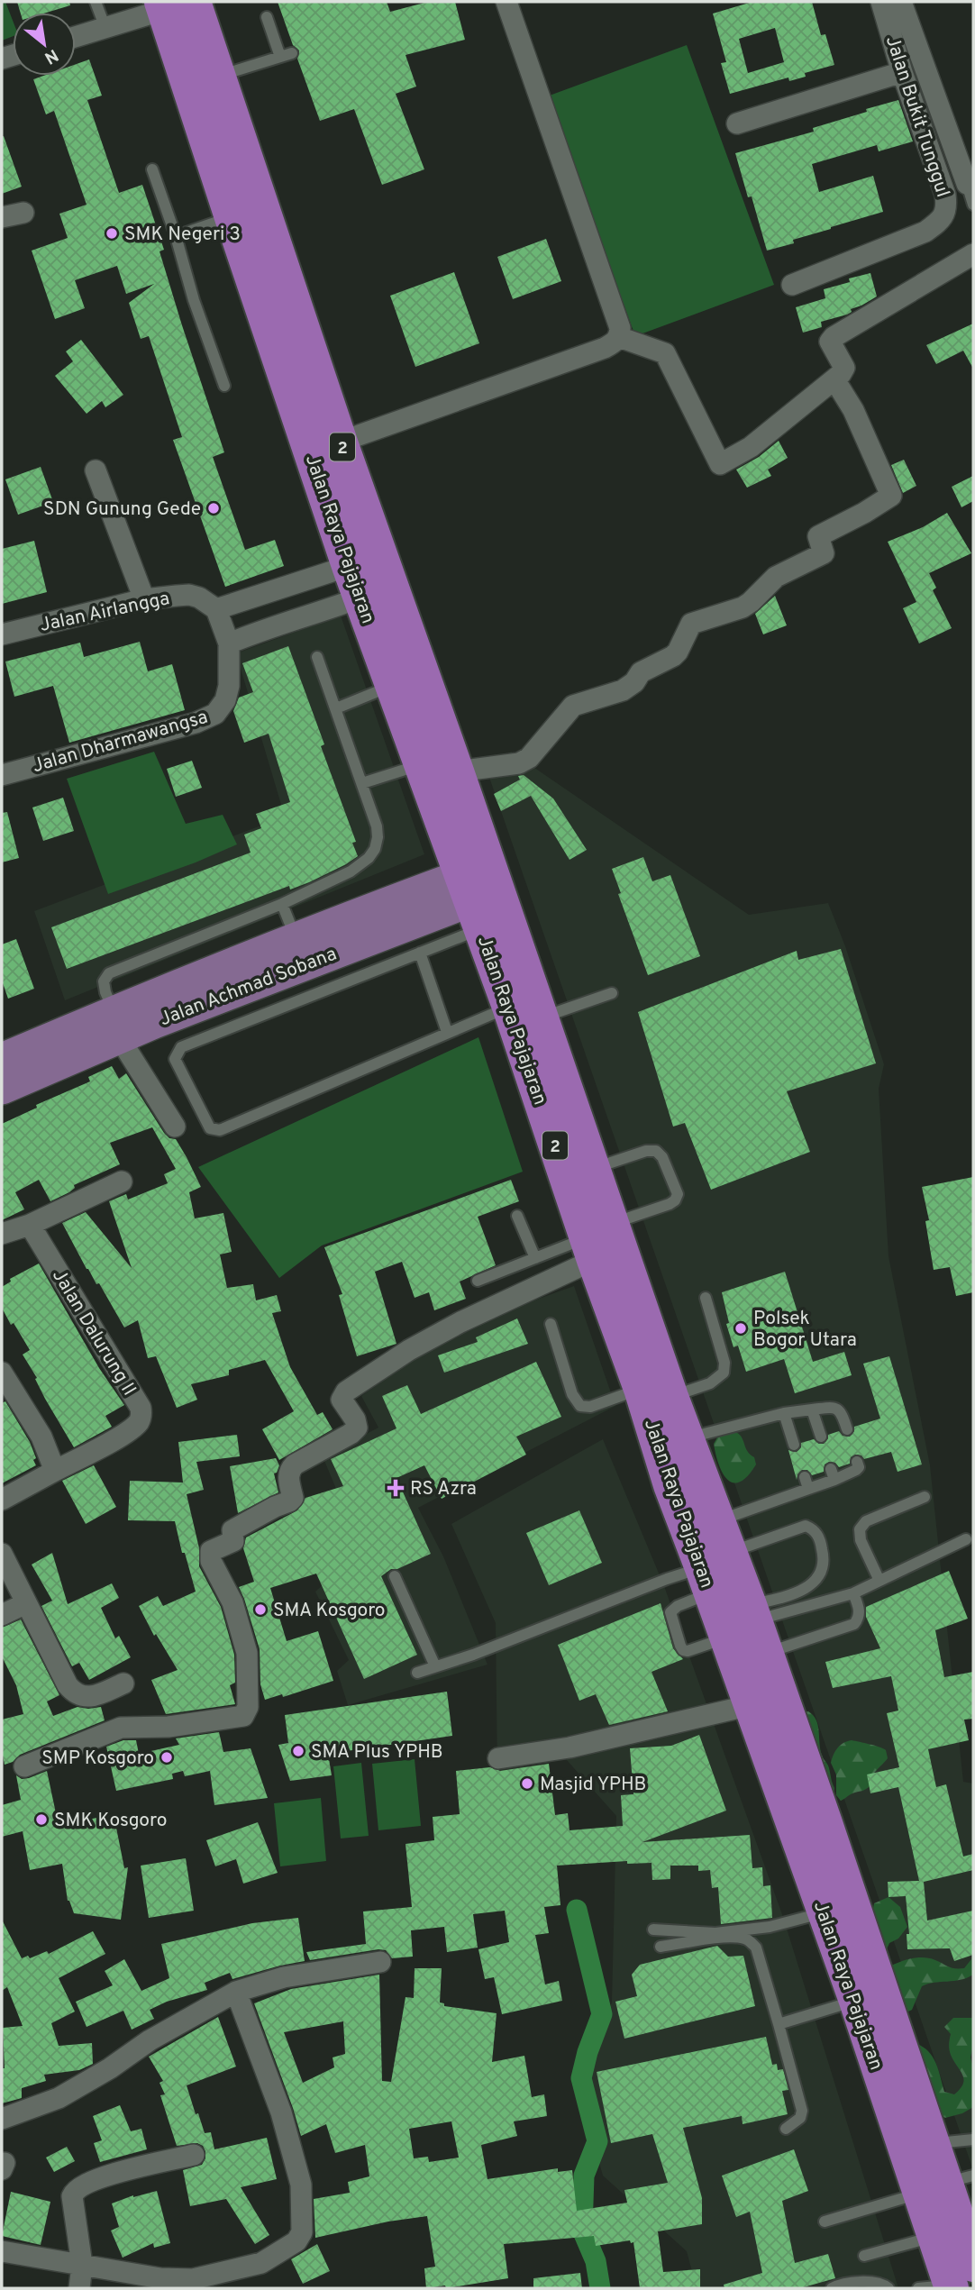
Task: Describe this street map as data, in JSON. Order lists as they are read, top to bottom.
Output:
{
  "streets": {
    "highway": ["2", "Jalan Raya Pajajaran"],
    "main road": ["Jalan Achmad Sobana"],
    "street": [
      "Jalan Bukit Tunggul",
      "Jalan Airlangga",
      "Jalan Dharmawangsa",
      "Jalan Dalurung II"
    ]
  },
  "crossings": [
    ["Jalan Raya Pajajaran", "Jalan Achmad Sobana"]
  ],
  "places": {
    "other": [
      "SMK Negeri 3",
      "SDN Gunung Gede",
      "Polsek Bogor Utara",
      "SMA Kosgoro",
      "SMA Plus YPHB",
      "SMP Kosgoro",
      "Masjid YPHB",
      "SMK Kosgoro"
    ],
    "health": ["RS Azra"]
  },
  "north": "bottom right"
}
